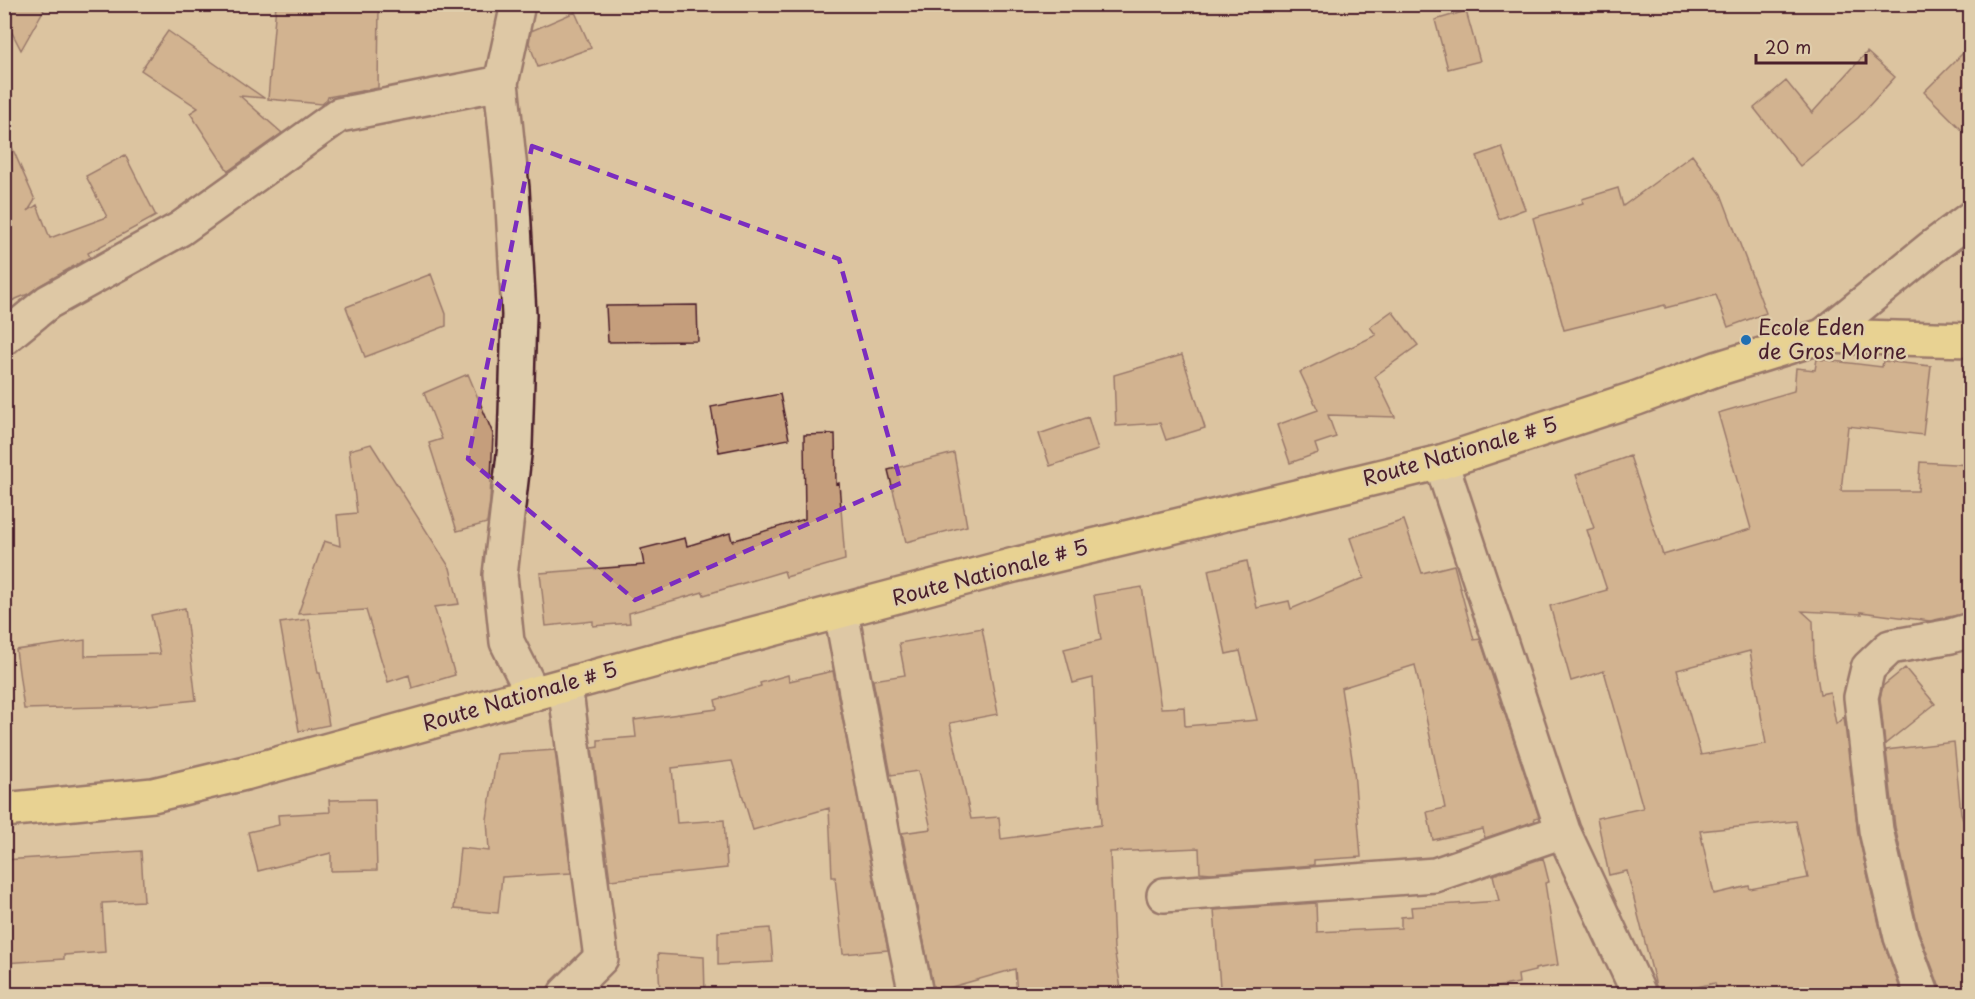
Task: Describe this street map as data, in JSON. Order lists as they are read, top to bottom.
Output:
{
  "streets": {
    "main road": ["Route Nationale # 5"]
  },
  "places": ["Ecole Eden de Gros Morne"],
  "scale_bar": "20 m"
}
